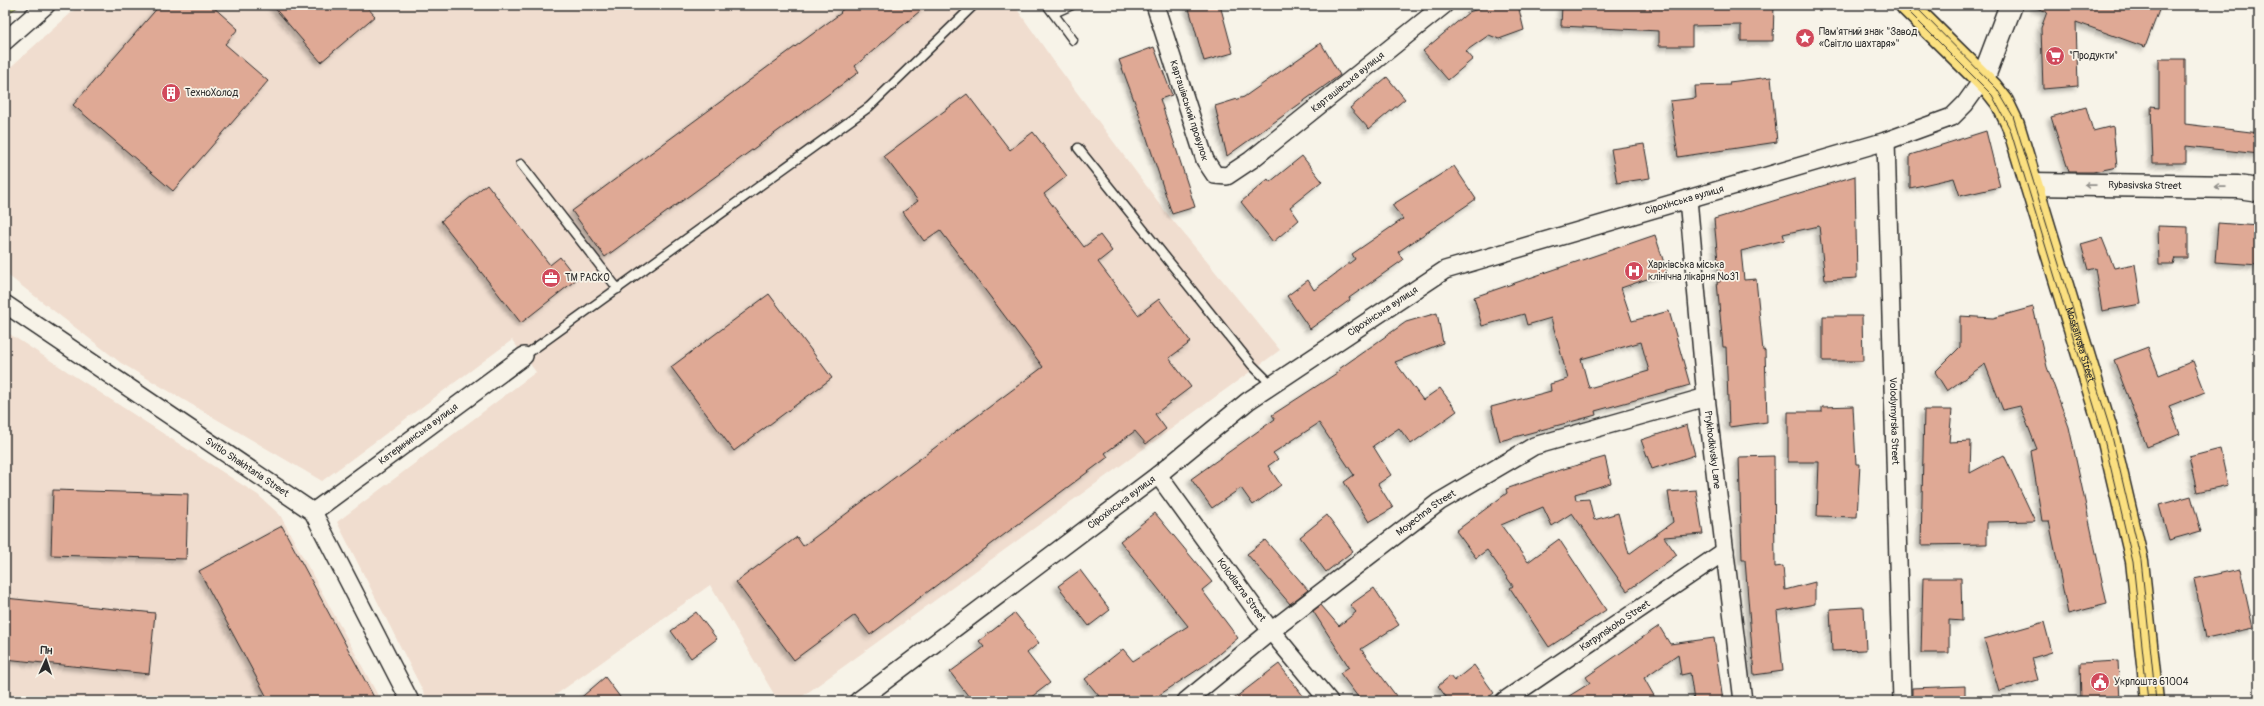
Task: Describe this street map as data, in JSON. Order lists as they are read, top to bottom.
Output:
{
  "streets": {
    "main road": ["Moskalivska Street"],
    "street": [
      "Карташівська вулиця",
      "Карташівський провулок",
      "Rybasivska Street",
      "Сірохінська вулиця",
      "Volodymyrska Street",
      "Катерининська вулиця",
      "Prykhodkivsky Lane",
      "Svitlo Shakhtaria Street",
      "Moyechna Street",
      "Kolodiazna Street",
      "Karpynskoho Street"
    ]
  },
  "crossings": [
    ["Карташівська вулиця", "Карташівський провулок"],
    ["Rybasivska Street", "Moskalivska Street"],
    ["Сірохінська вулиця", "Moskalivska Street"],
    ["Сірохінська вулиця", "Volodymyrska Street"],
    ["Сірохінська вулиця", "Prykhodkivsky Lane"],
    ["Сірохінська вулиця", "Kolodiazna Street"],
    ["Катерининська вулиця", "Svitlo Shakhtaria Street"],
    ["Prykhodkivsky Lane", "Moyechna Street"],
    ["Prykhodkivsky Lane", "Karpynskoho Street"],
    ["Moyechna Street", "Kolodiazna Street"]
  ],
  "one_way": ["Rybasivska Street"],
  "places": {
    "place": ["Пам'ятний знак \"Завод «Світло шахтаря»\""],
    "supermarket": ["\"Продукти\""],
    "building": ["ТехноХолод"],
    "hospital": ["Харківська міська клінічна лікарня №31"],
    "office": ["ТМ РАСКО"],
    "public building": ["Укрпошта 61004"]
  },
  "north": "top"
}
